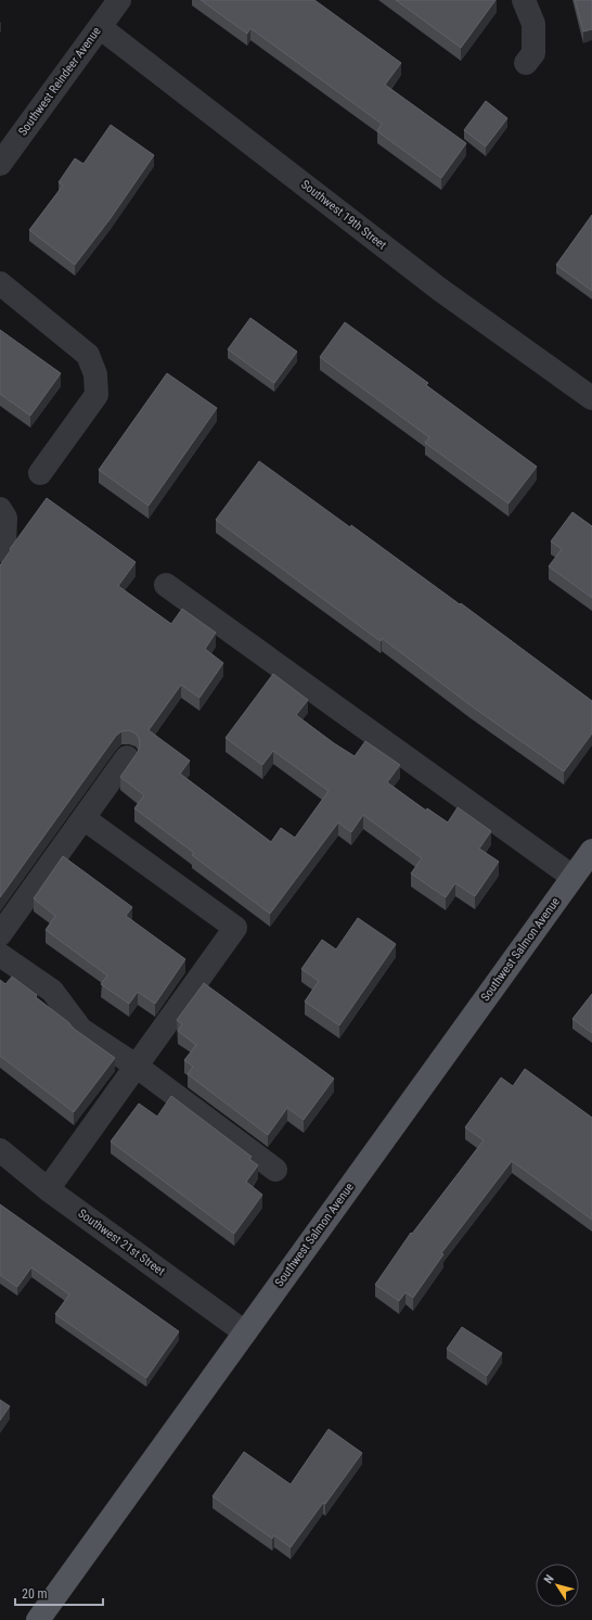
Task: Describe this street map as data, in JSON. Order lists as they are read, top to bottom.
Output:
{
  "streets": {
    "main road": ["Southwest Salmon Avenue"],
    "street": ["Southwest Reindeer Avenue", "Southwest 19th Street", "Southwest 21st Street"]
  },
  "crossings": [
    ["Southwest Reindeer Avenue", "Southwest 19th Street"],
    ["Southwest Salmon Avenue", "Southwest 21st Street"]
  ],
  "scale_bar": "20 m",
  "north": "top left"
}
